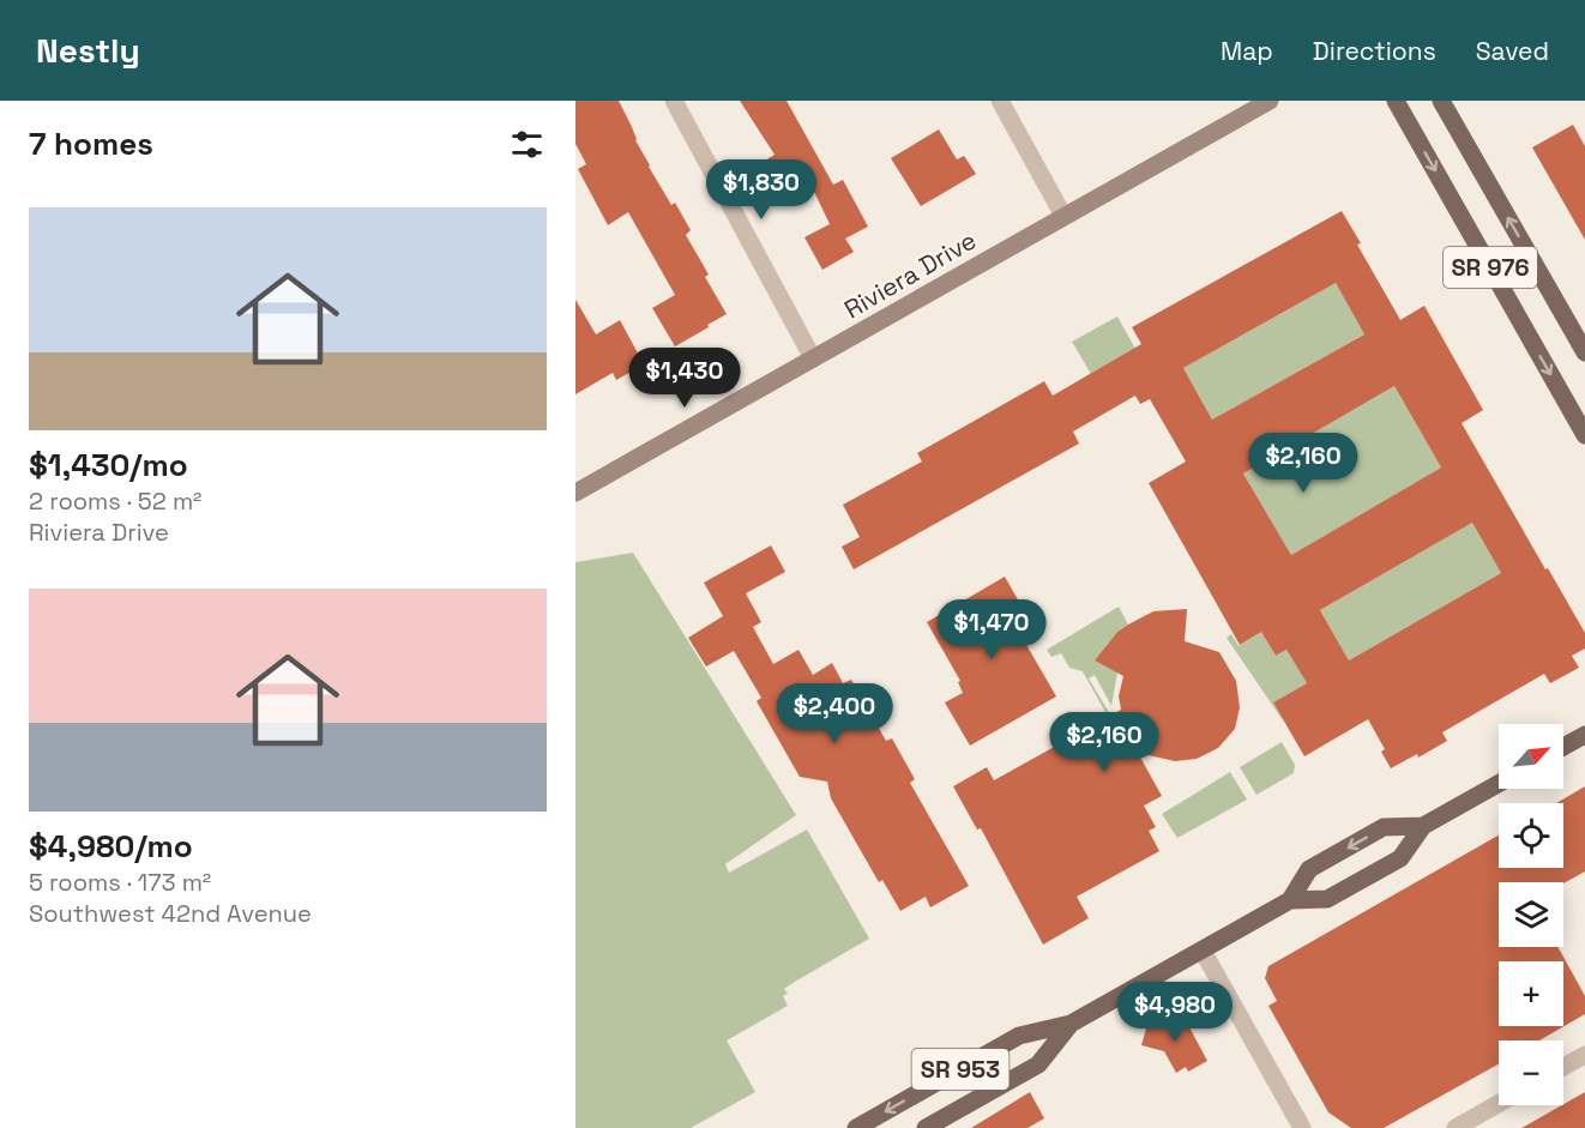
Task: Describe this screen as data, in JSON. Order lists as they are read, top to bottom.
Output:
{
  "streets": {
    "main road": ["SR 976", "SR 953"],
    "street": ["Riviera Drive"]
  },
  "north": "top right",
  "page": {
    "header": "Nestly",
    "nav": ["Map", "Directions", "Saved"],
    "heading": "7 homes",
    "price": [
      "$1,830",
      "$1,430",
      "$2,160",
      "$1,470",
      "$2,400",
      "$2,160",
      "$4,980"
    ],
    "list": [
      {
        "name": "$1,430/mo",
        "note": "2 rooms · 52 m² · Riviera Drive"
      },
      {
        "name": "$4,980/mo",
        "note": "5 rooms · 173 m² · Southwest 42nd Avenue"
      }
    ],
    "map_buttons": ["+", "−"]
  }
}
